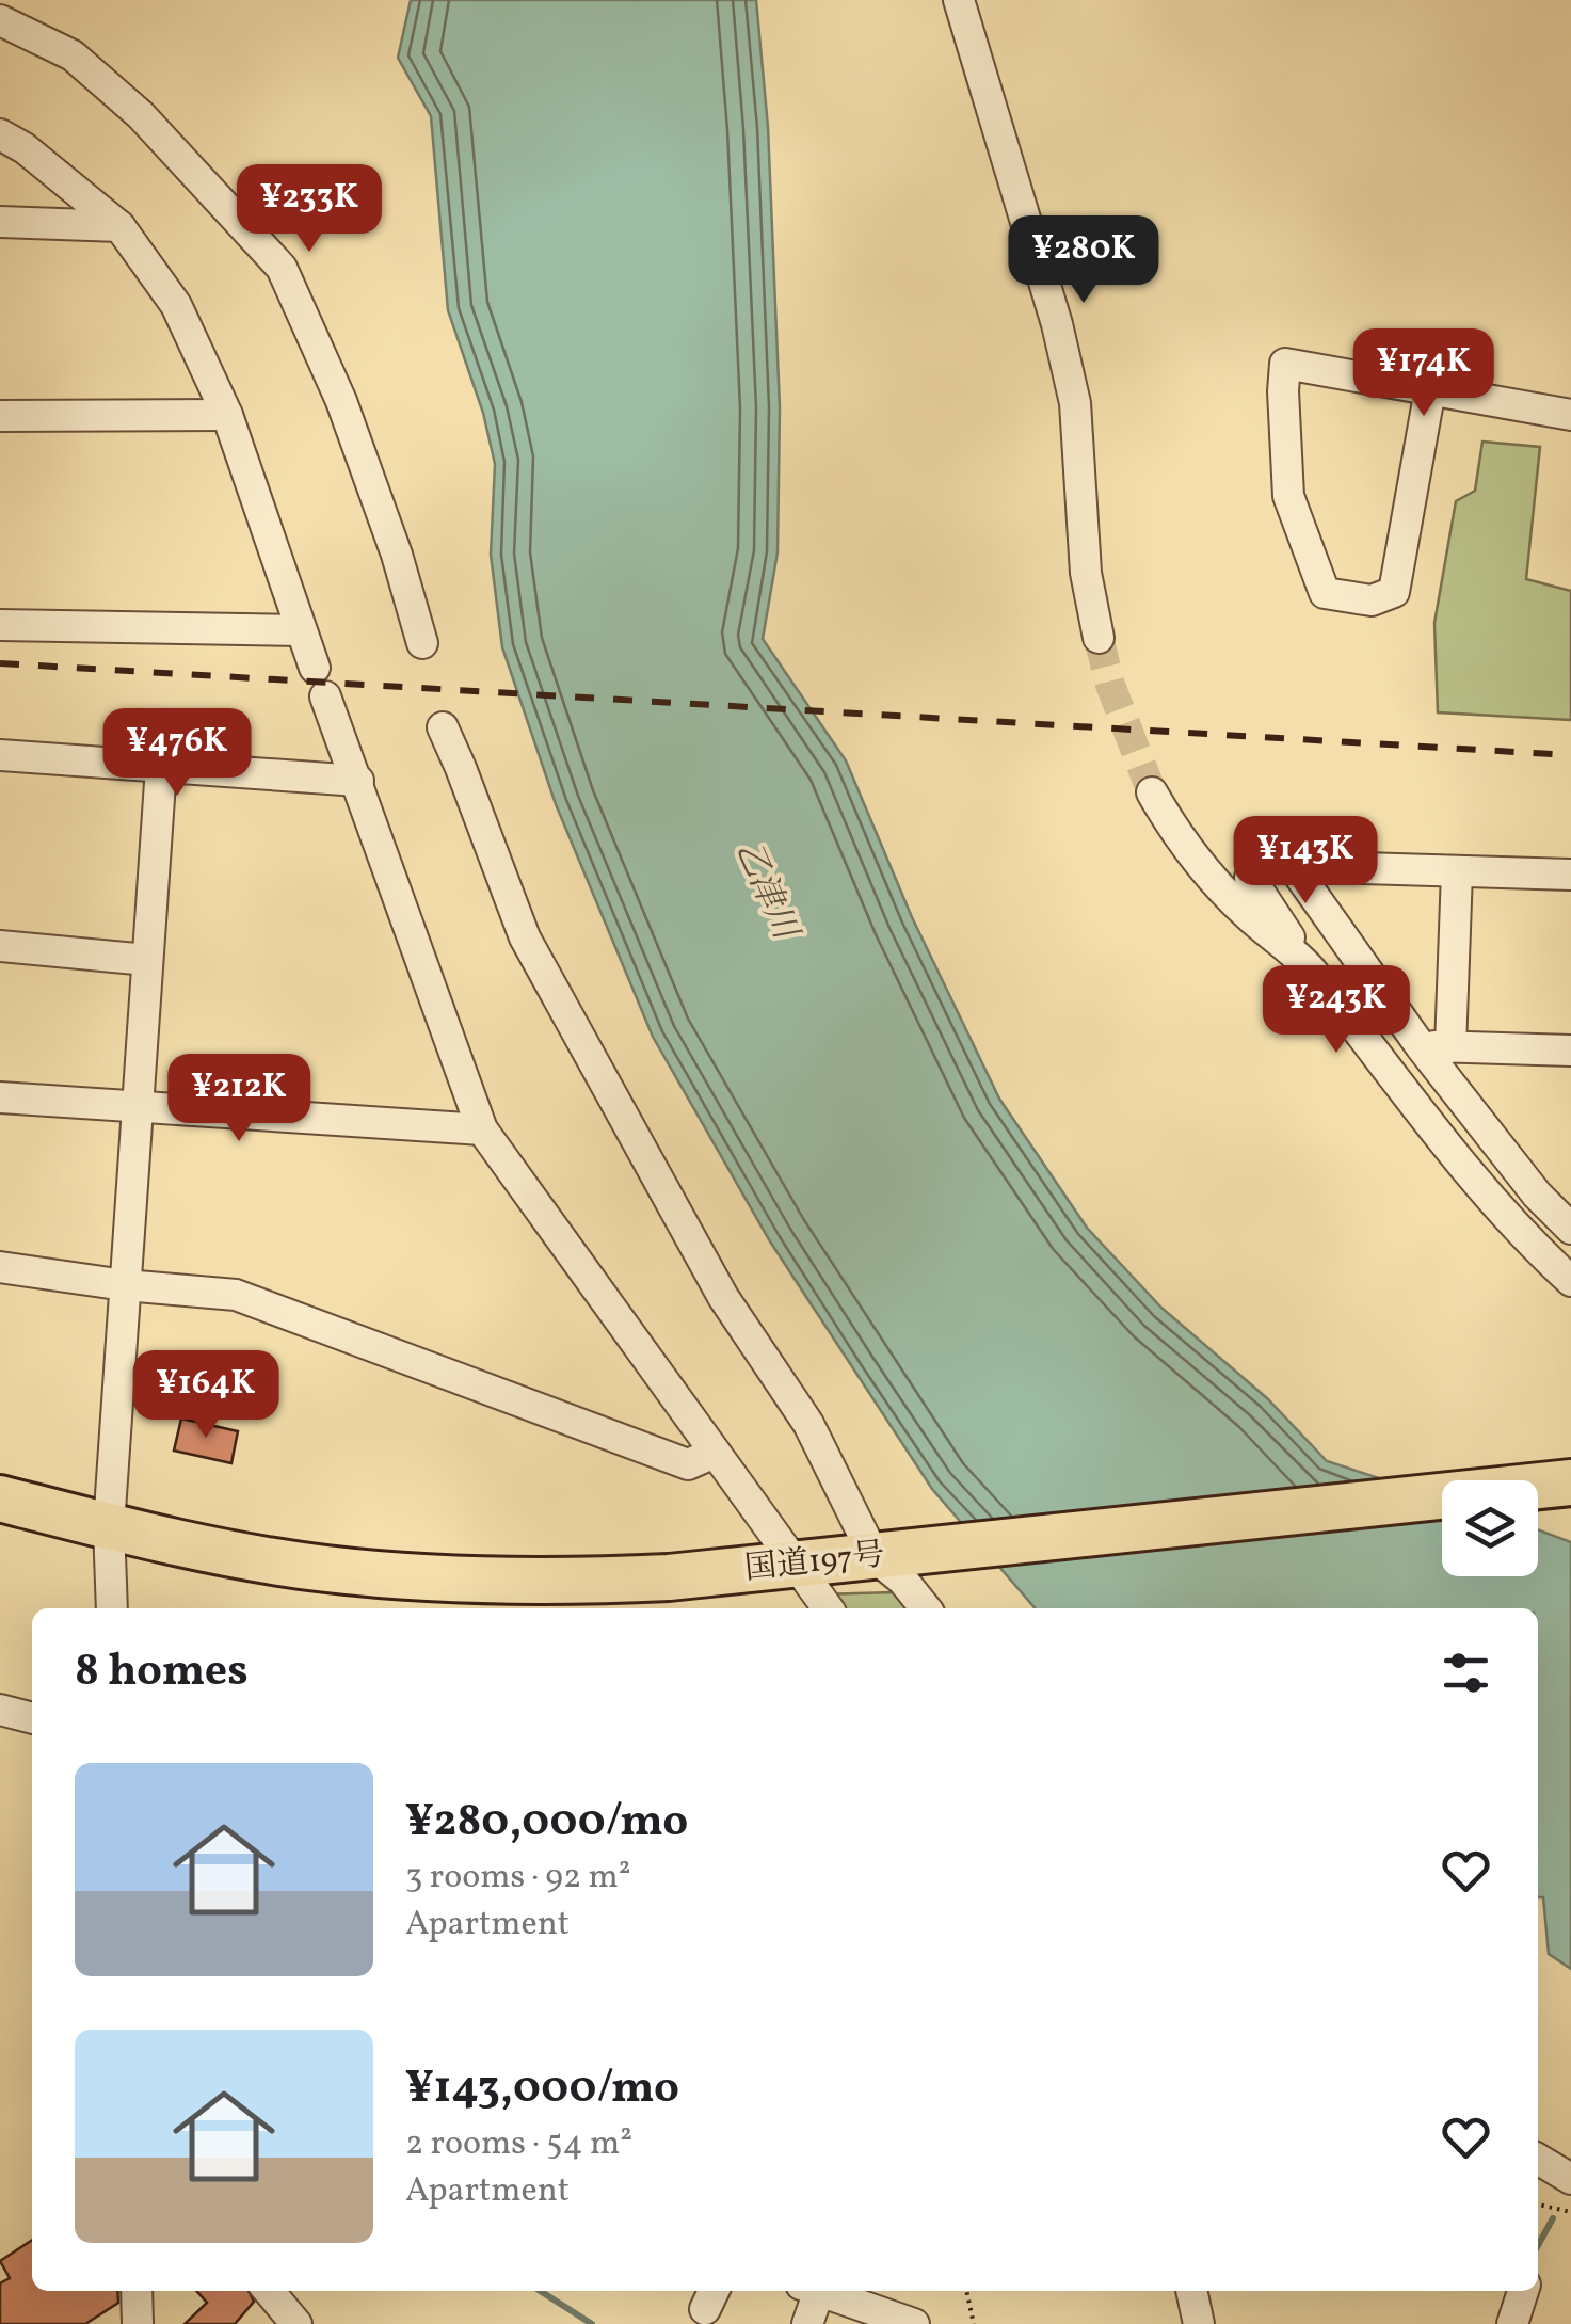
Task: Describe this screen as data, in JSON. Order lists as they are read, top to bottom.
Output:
{
  "streets": {
    "highway": ["国道197号"]
  },
  "water": ["乙津川"],
  "page": {
    "price": [
      "¥233K",
      "¥280K",
      "¥174K",
      "¥476K",
      "¥143K",
      "¥243K",
      "¥212K",
      "¥164K"
    ],
    "heading": "8 homes",
    "list": [
      {
        "name": "¥280,000/mo",
        "note": "3 rooms · 92 m² · Apartment"
      },
      {
        "name": "¥143,000/mo",
        "note": "2 rooms · 54 m² · Apartment"
      }
    ]
  }
}
